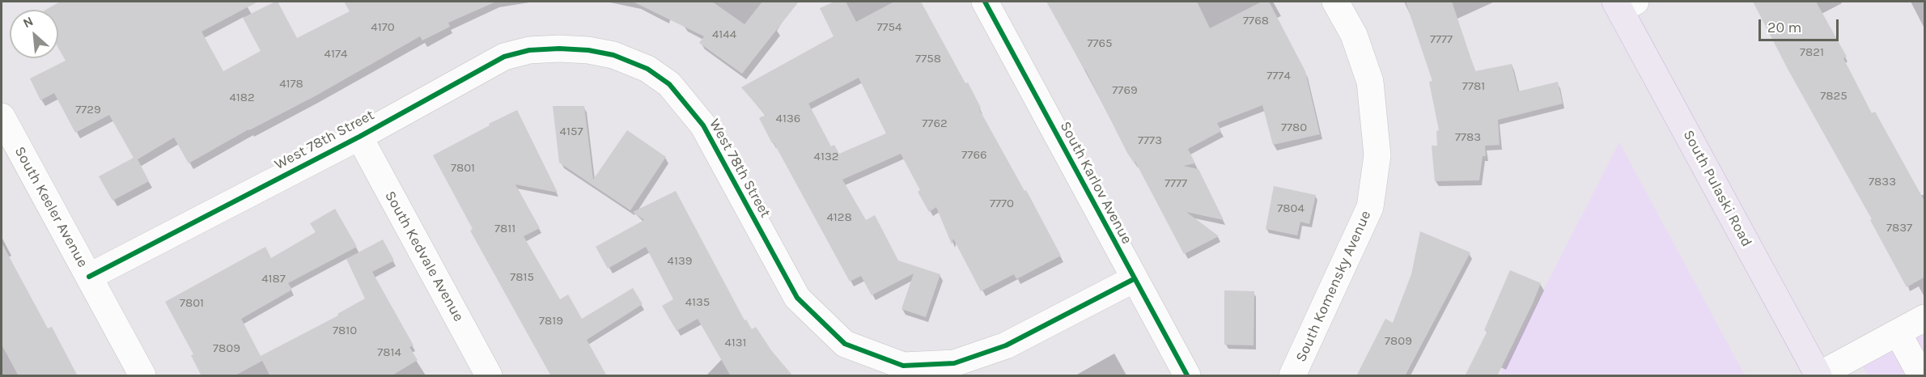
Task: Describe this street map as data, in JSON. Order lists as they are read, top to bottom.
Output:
{
  "streets": {
    "main road": ["South Pulaski Road"],
    "street": [
      "West 78th Street",
      "South Karlov Avenue",
      "South Keeler Avenue",
      "South Kedvale Avenue",
      "South Komensky Avenue"
    ]
  },
  "crossings": [
    ["West 78th Street", "South Karlov Avenue"],
    ["West 78th Street", "South Keeler Avenue"],
    ["West 78th Street", "South Kedvale Avenue"]
  ],
  "house_numbers": [
    "7768",
    "4170",
    "7754",
    "4144",
    "7777",
    "7765",
    "7821",
    "4174",
    "7758",
    "7774",
    "4178",
    "7781",
    "7769",
    "7825",
    "4182",
    "7729",
    "4136",
    "7762",
    "7780",
    "4157",
    "7783",
    "7773",
    "7766",
    "4132",
    "7801",
    "7833",
    "7777",
    "7770",
    "7804",
    "4128",
    "7837",
    "7811",
    "4139",
    "7815",
    "4187",
    "4135",
    "7801",
    "7819",
    "7810",
    "7809",
    "4131",
    "7809",
    "7814"
  ],
  "scale_bar": "20 m",
  "north": "top left"
}
